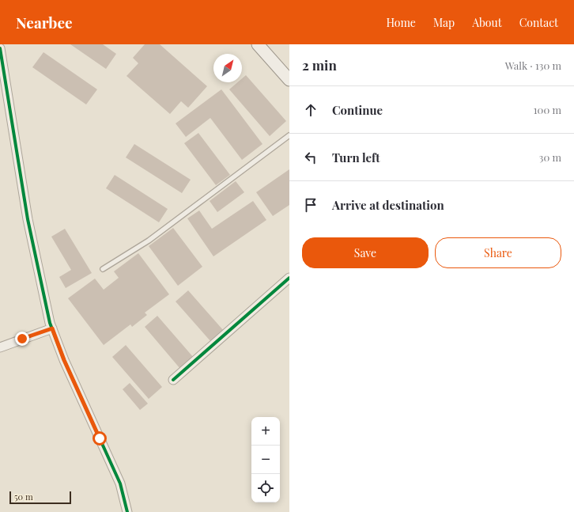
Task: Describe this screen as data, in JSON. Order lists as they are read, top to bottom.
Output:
{
  "scale_bar": "50 m",
  "north": "top right",
  "page": {
    "header": "Nearbee",
    "nav": [
      "Home",
      "Map",
      "About",
      "Contact"
    ],
    "heading": ["2 min", "Walk · 130 m"],
    "list": [
      ["Continue", "100 m"],
      ["Turn left", "30 m"],
      "Arrive at destination"
    ],
    "buttons": ["Save", "Share"],
    "map_buttons": ["+", "−"],
    "scale": "50 m"
  }
}
